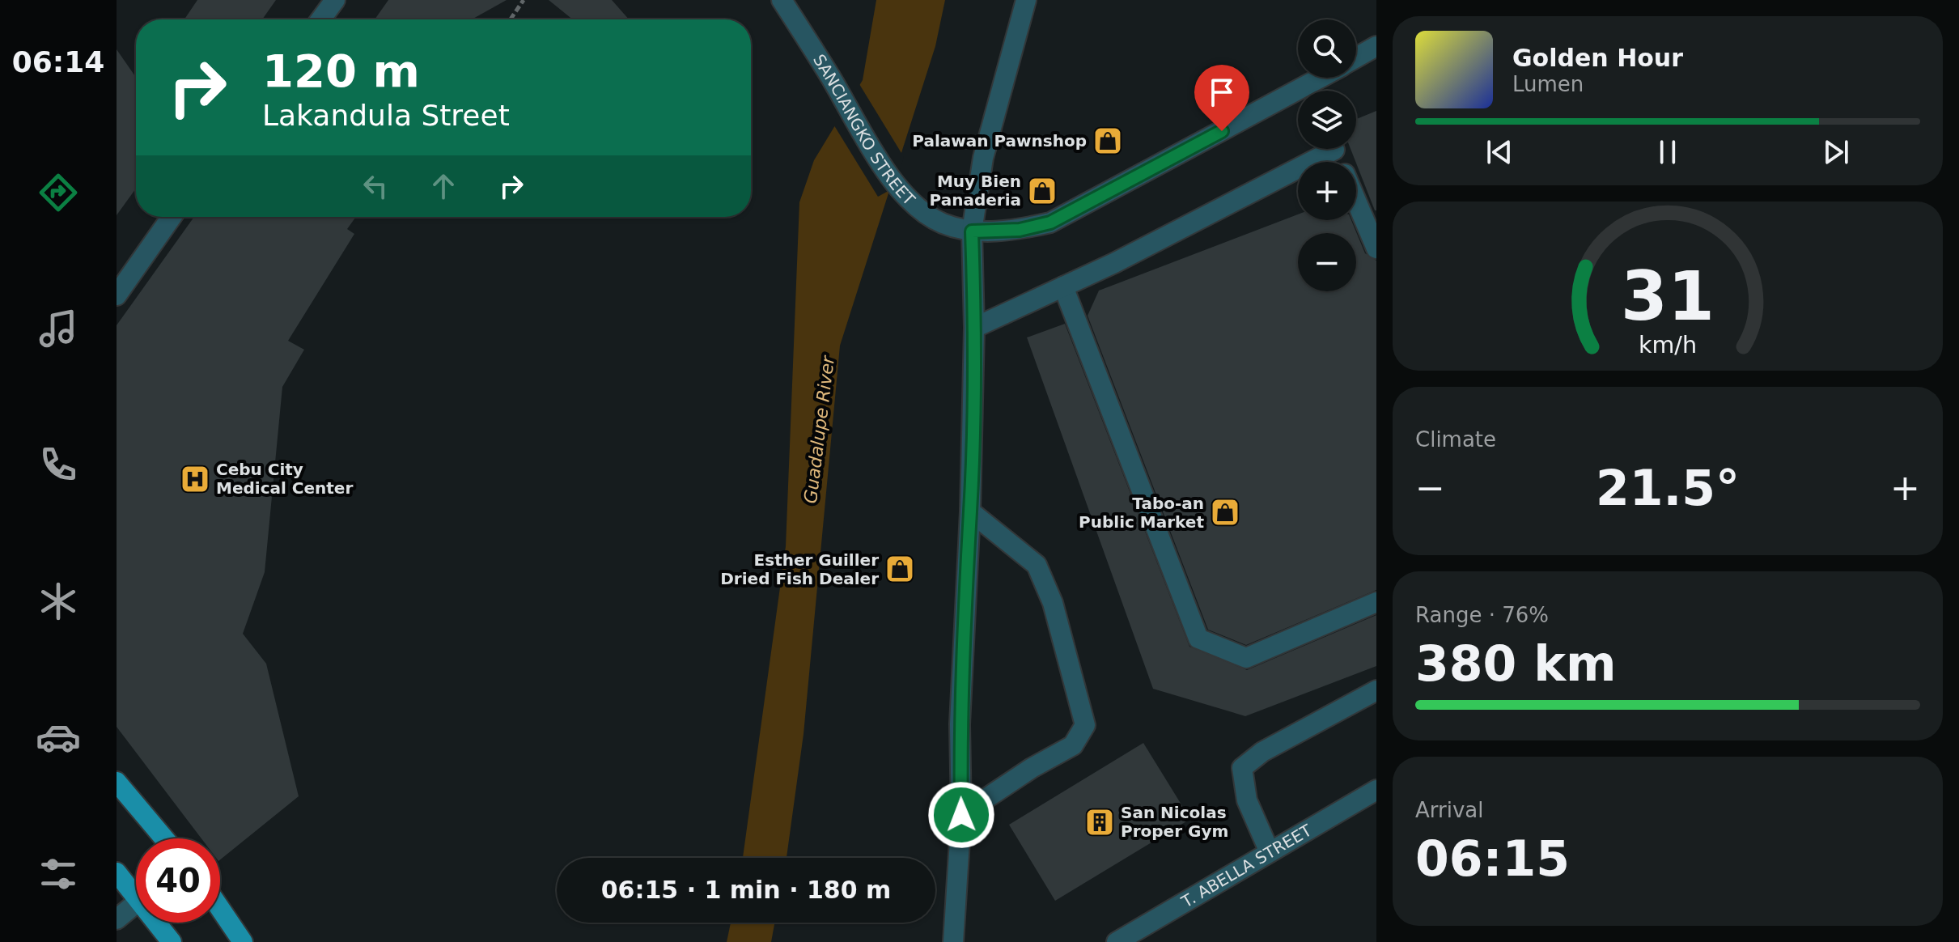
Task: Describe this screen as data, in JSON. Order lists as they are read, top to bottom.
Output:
{
  "streets": {
    "street": ["SANCIANGKO STREET", "T. ABELLA STREET"]
  },
  "water": ["Guadalupe River"],
  "places": {
    "shop": [
      "Palawan Pawnshop",
      "Muy Bien Panaderia",
      "Tabo-an Public Market",
      "Esther Guiller Dried Fish Dealer"
    ],
    "hospital": ["Cebu City Medical Center"],
    "building": ["San Nicolas Proper Gym"]
  },
  "page": {
    "tabs": "06:14",
    "map_buttons": ["+", "−"],
    "turn": ["120 m", "Lakandula Street"],
    "song": ["Golden Hour", "Lumen"],
    "tile": [
      "Climate",
      ["Range · 76%", "380 km"],
      ["Arrival", "06:15"]
    ],
    "heat": ["−", "21.5°", "+"],
    "limit": "40",
    "trip": "06:15 · 1 min · 180 m",
    "gauge": ["31", "km/h"]
  }
}
